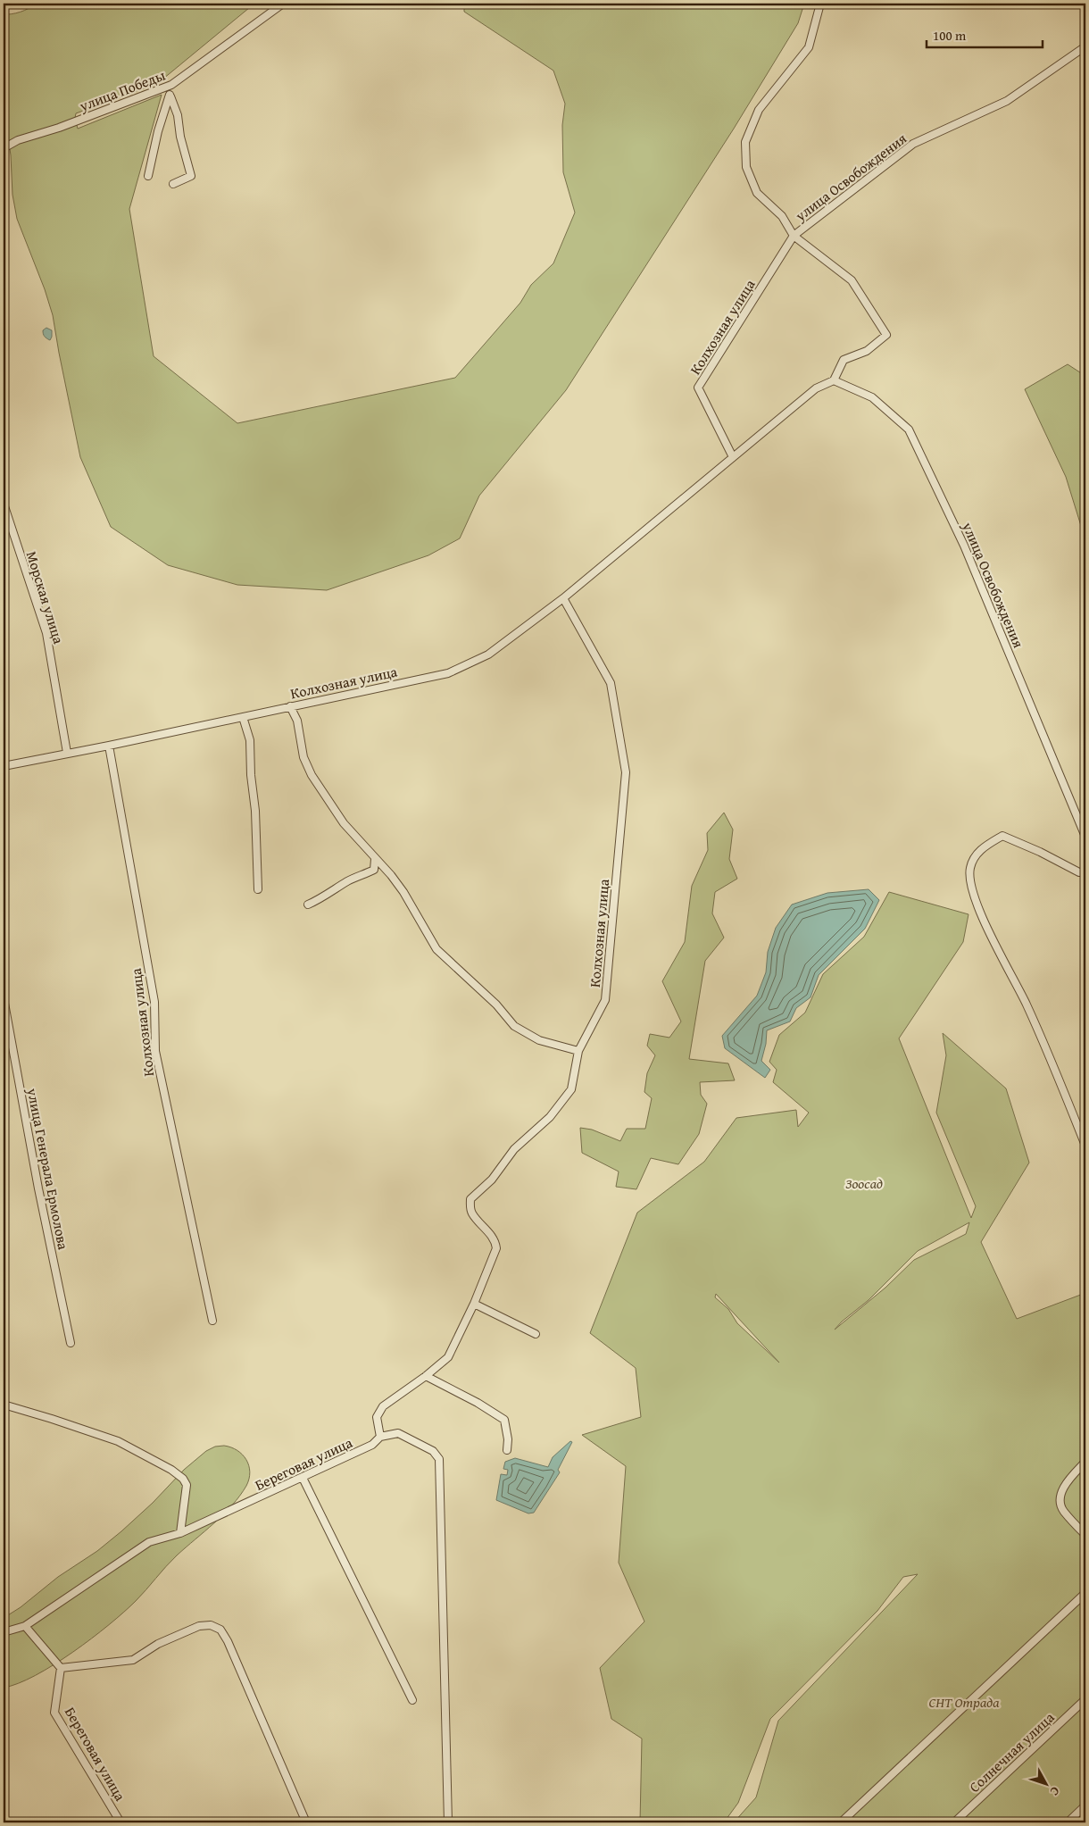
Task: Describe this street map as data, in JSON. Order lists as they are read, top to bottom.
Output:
{
  "streets": {
    "street": [
      "улица Победы",
      "улица Освобождения",
      "Колхозная улица",
      "Морская улица",
      "улица Генерала Ермолова",
      "Береговая улица",
      "Солнечная улица"
    ]
  },
  "crossings": [
    ["улица Освобождения", "Колхозная улица"],
    ["Колхозная улица", "Морская улица"]
  ],
  "parks": ["Зоосад", "СНТ Отрада"],
  "scale_bar": "100 m",
  "north": "bottom right"
}
